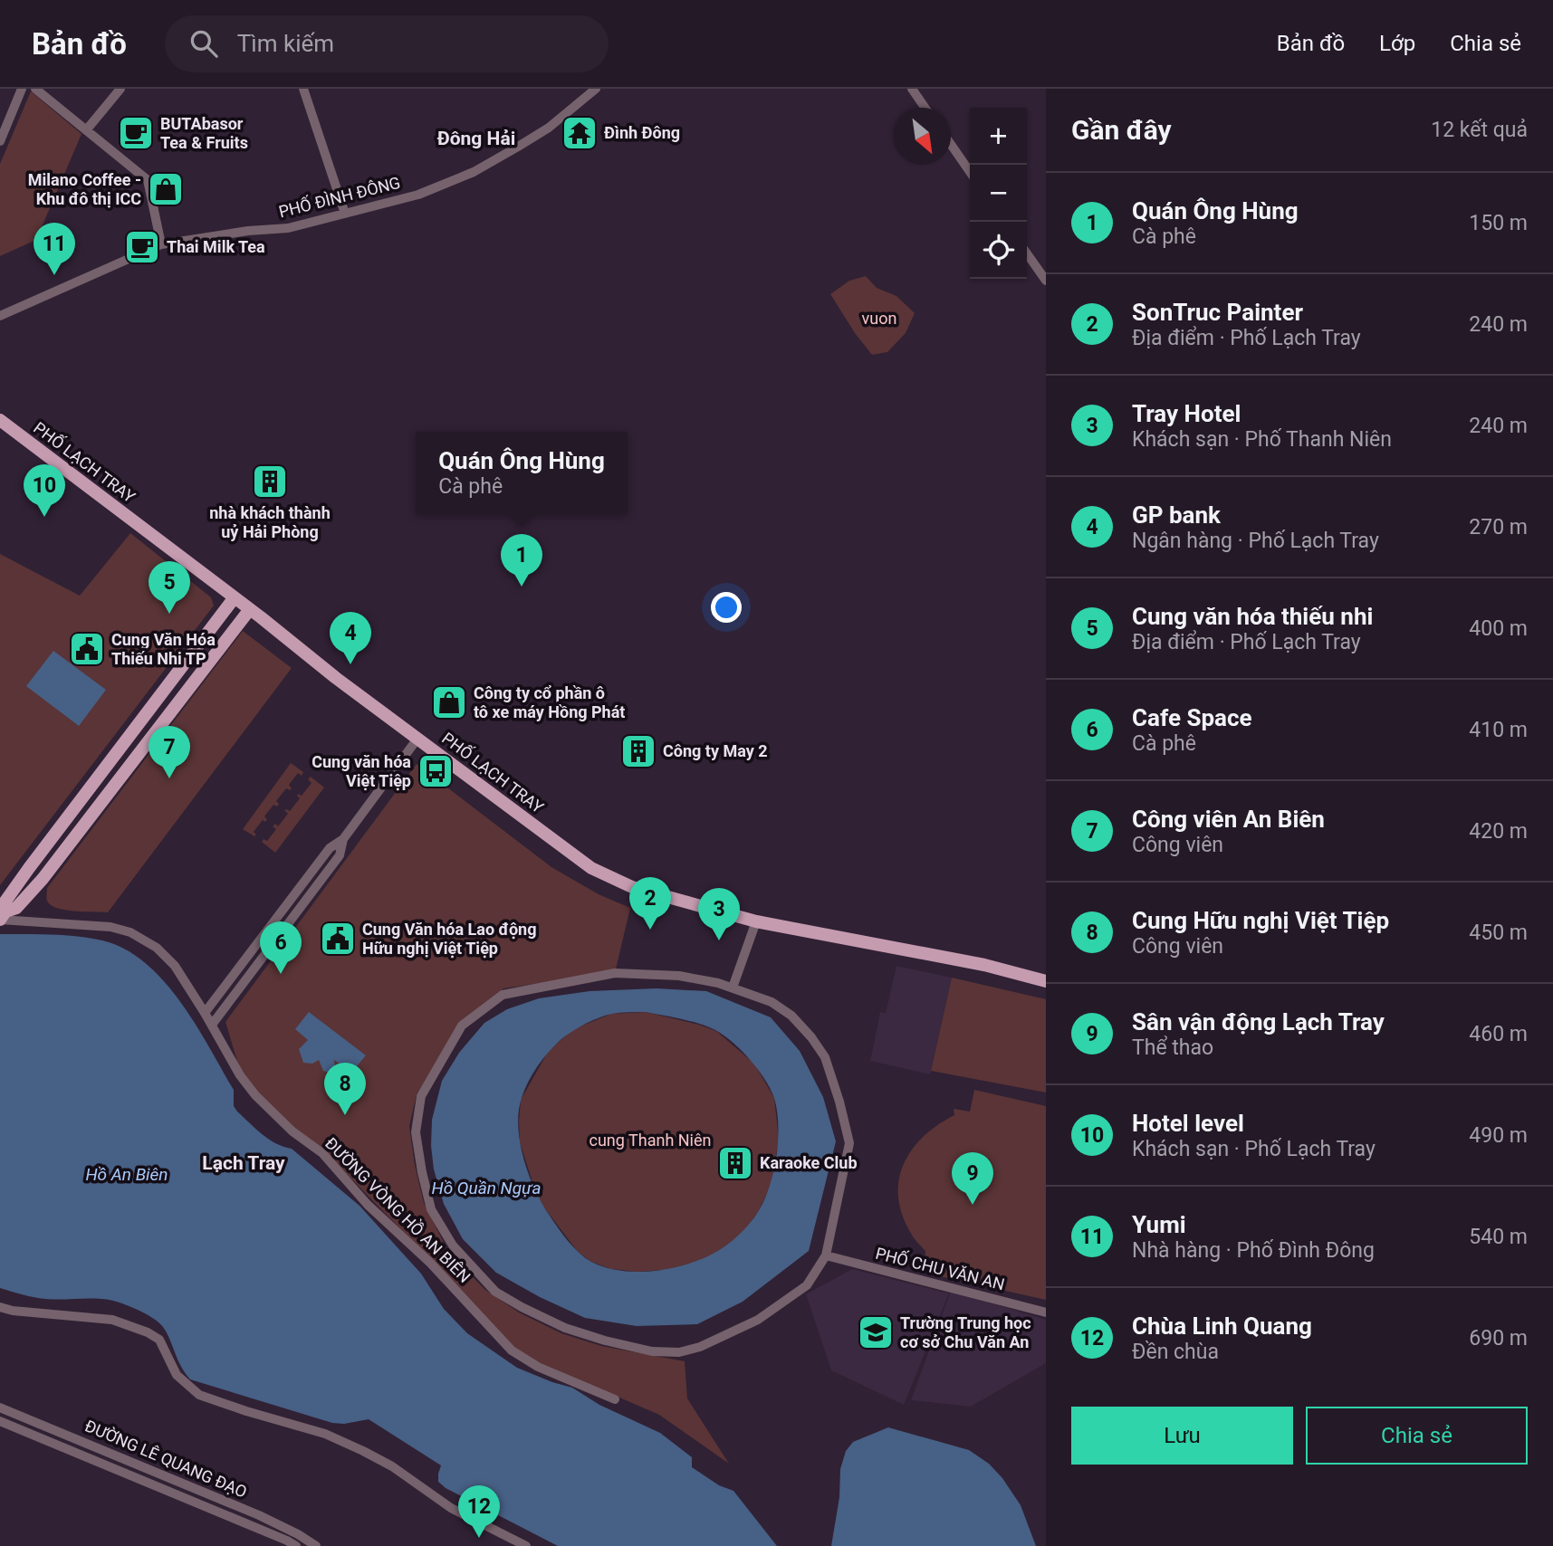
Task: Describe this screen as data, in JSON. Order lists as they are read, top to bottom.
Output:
{
  "streets": {
    "main road": ["PHỐ LẠCH TRAY"],
    "street": [
      "PHỐ ĐÌNH ĐÔNG",
      "ĐƯỜNG VÒNG HỒ AN BIÊN",
      "PHỐ CHU VĂN AN",
      "ĐƯỜNG LÊ QUANG ĐẠO"
    ]
  },
  "districts": ["Đông Hải", "Lạch Tray"],
  "water": ["Hồ An Biên", "Hồ Quần Ngựa"],
  "parks": ["vuon", "cung Thanh Niên"],
  "places": {
    "cafe": ["BUTAbasor Tea & Fruits", "Thai Milk Tea"],
    "temple": ["Đình Đông"],
    "shop": ["Milano Coffee - Khu đô thị ICC", "Công ty cổ phần ô tô xe máy Hồng Phát"],
    "building": ["nhà khách thành uỷ Hải Phòng", "Công ty May 2", "Karaoke Club"],
    "public building": ["Cung Văn Hóa Thiếu Nhi TP", "Cung Văn hóa Lao động Hữu nghị Việt Tiệp"],
    "bus stop": ["Cung văn hóa Việt Tiệp"],
    "school or university": ["Trường Trung học cơ sở Chu Văn An"]
  },
  "north": "bottom right",
  "page": {
    "header": "Bản đồ",
    "search": "Tìm kiếm",
    "nav": ["Bản đồ", "Lớp", "Chia sẻ"],
    "heading": ["Gần đây", "12 kết quả"],
    "map_buttons": ["+", "−"],
    "list": [
      {
        "mark": "1",
        "name": "Quán Ông Hùng",
        "note": "Cà phê",
        "value": "150 m"
      },
      {
        "mark": "2",
        "name": "SonTruc Painter",
        "note": "Địa điểm · Phố Lạch Tray",
        "value": "240 m"
      },
      {
        "mark": "3",
        "name": "Tray Hotel",
        "note": "Khách sạn · Phố Thanh Niên",
        "value": "240 m"
      },
      {
        "mark": "4",
        "name": "GP bank",
        "note": "Ngân hàng · Phố Lạch Tray",
        "value": "270 m"
      },
      {
        "mark": "5",
        "name": "Cung văn hóa thiếu nhi",
        "note": "Địa điểm · Phố Lạch Tray",
        "value": "400 m"
      },
      {
        "mark": "6",
        "name": "Cafe Space",
        "note": "Cà phê",
        "value": "410 m"
      },
      {
        "mark": "7",
        "name": "Công viên An Biên",
        "note": "Công viên",
        "value": "420 m"
      },
      {
        "mark": "8",
        "name": "Cung Hữu nghị Việt Tiệp",
        "note": "Công viên",
        "value": "450 m"
      },
      {
        "mark": "9",
        "name": "Sân vận động Lạch Tray",
        "note": "Thể thao",
        "value": "460 m"
      },
      {
        "mark": "10",
        "name": "Hotel level",
        "note": "Khách sạn · Phố Lạch Tray",
        "value": "490 m"
      },
      {
        "mark": "11",
        "name": "Yumi",
        "note": "Nhà hàng · Phố Đình Đông",
        "value": "540 m"
      },
      {
        "mark": "12",
        "name": "Chùa Linh Quang",
        "note": "Đền chùa",
        "value": "690 m"
      }
    ],
    "pins": [
      "11",
      "10",
      "1",
      "5",
      "4",
      "7",
      "2",
      "3",
      "6",
      "8",
      "9",
      "12"
    ],
    "popup": ["Quán Ông Hùng", "Cà phê"],
    "buttons": ["Lưu", "Chia sẻ"]
  }
}
